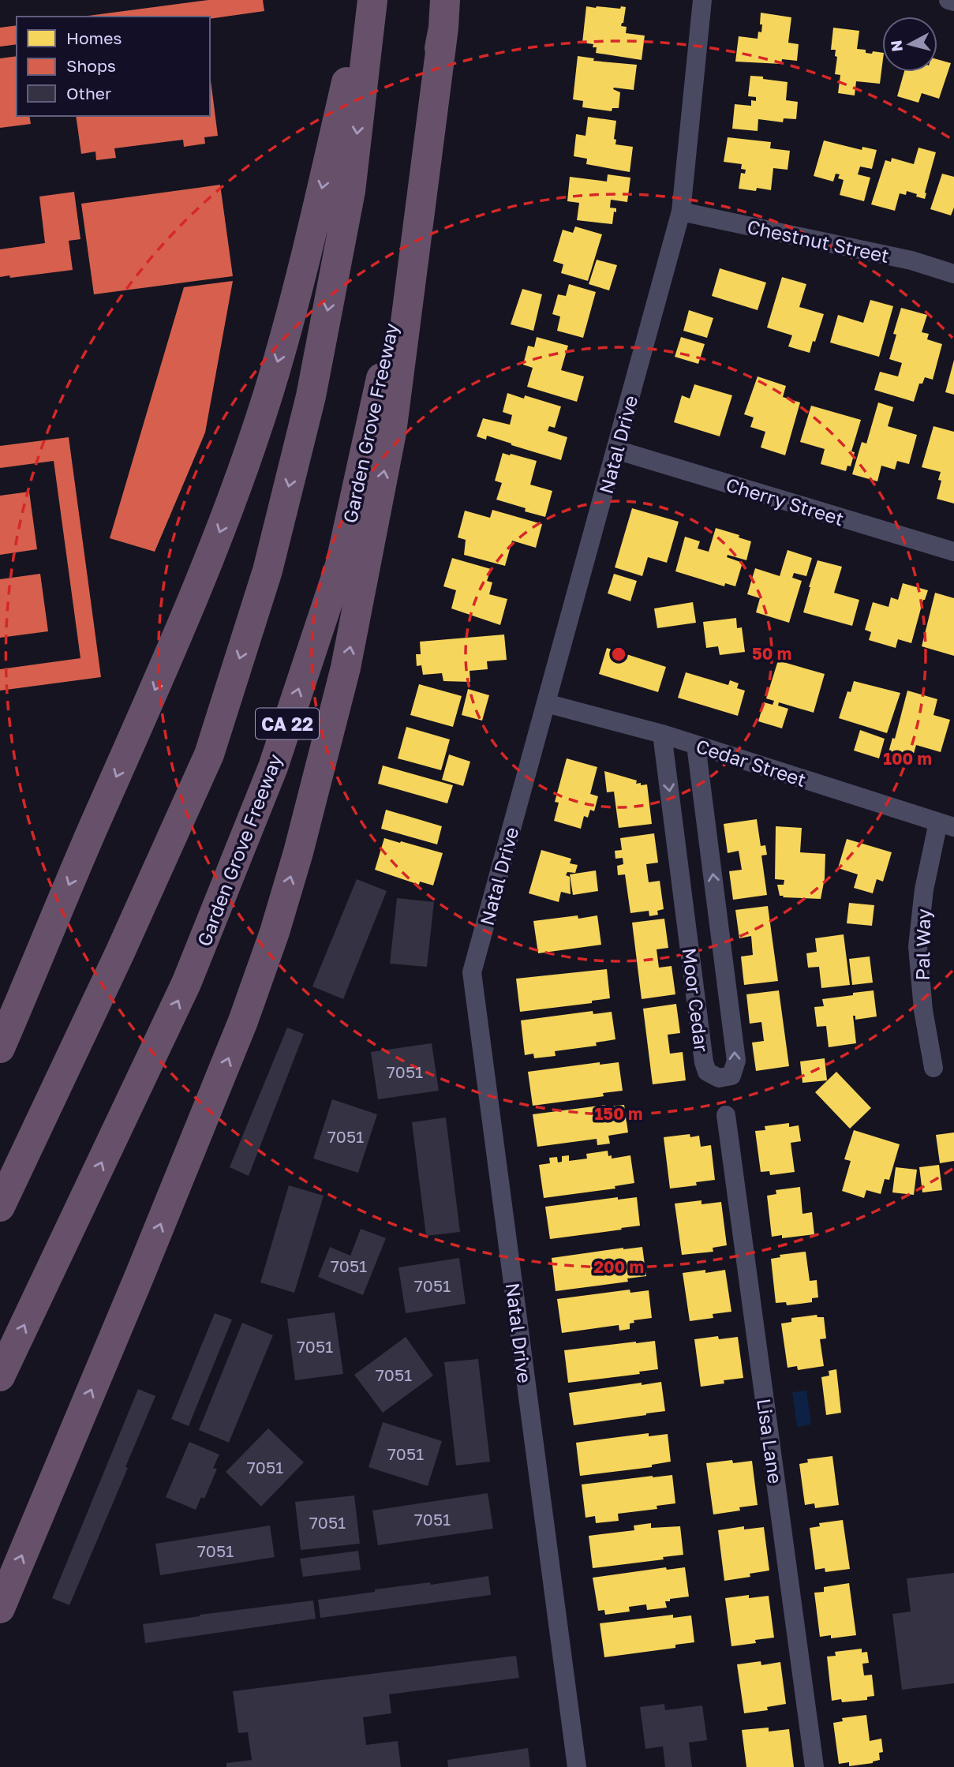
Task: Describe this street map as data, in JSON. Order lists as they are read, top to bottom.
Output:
{
  "streets": {
    "highway": ["Garden Grove Freeway", "CA 22"],
    "street": [
      "Chestnut Street",
      "Natal Drive",
      "Cherry Street",
      "Cedar Street",
      "Pal Way",
      "Moor Cedar",
      "Lisa Lane"
    ]
  },
  "crossings": [
    ["Chestnut Street", "Natal Drive"],
    ["Natal Drive", "Cherry Street"],
    ["Natal Drive", "Cedar Street"],
    ["Cedar Street", "Pal Way"],
    ["Cedar Street", "Moor Cedar"]
  ],
  "house_numbers": [
    "7051",
    "7051",
    "7051",
    "7051",
    "7051",
    "7051",
    "7051",
    "7051",
    "7051",
    "7051",
    "7051"
  ],
  "legend": ["Homes", "Shops", "Other"],
  "north": "left",
  "rings": [
    "50 m",
    "100 m",
    "150 m",
    "200 m"
  ]
}
